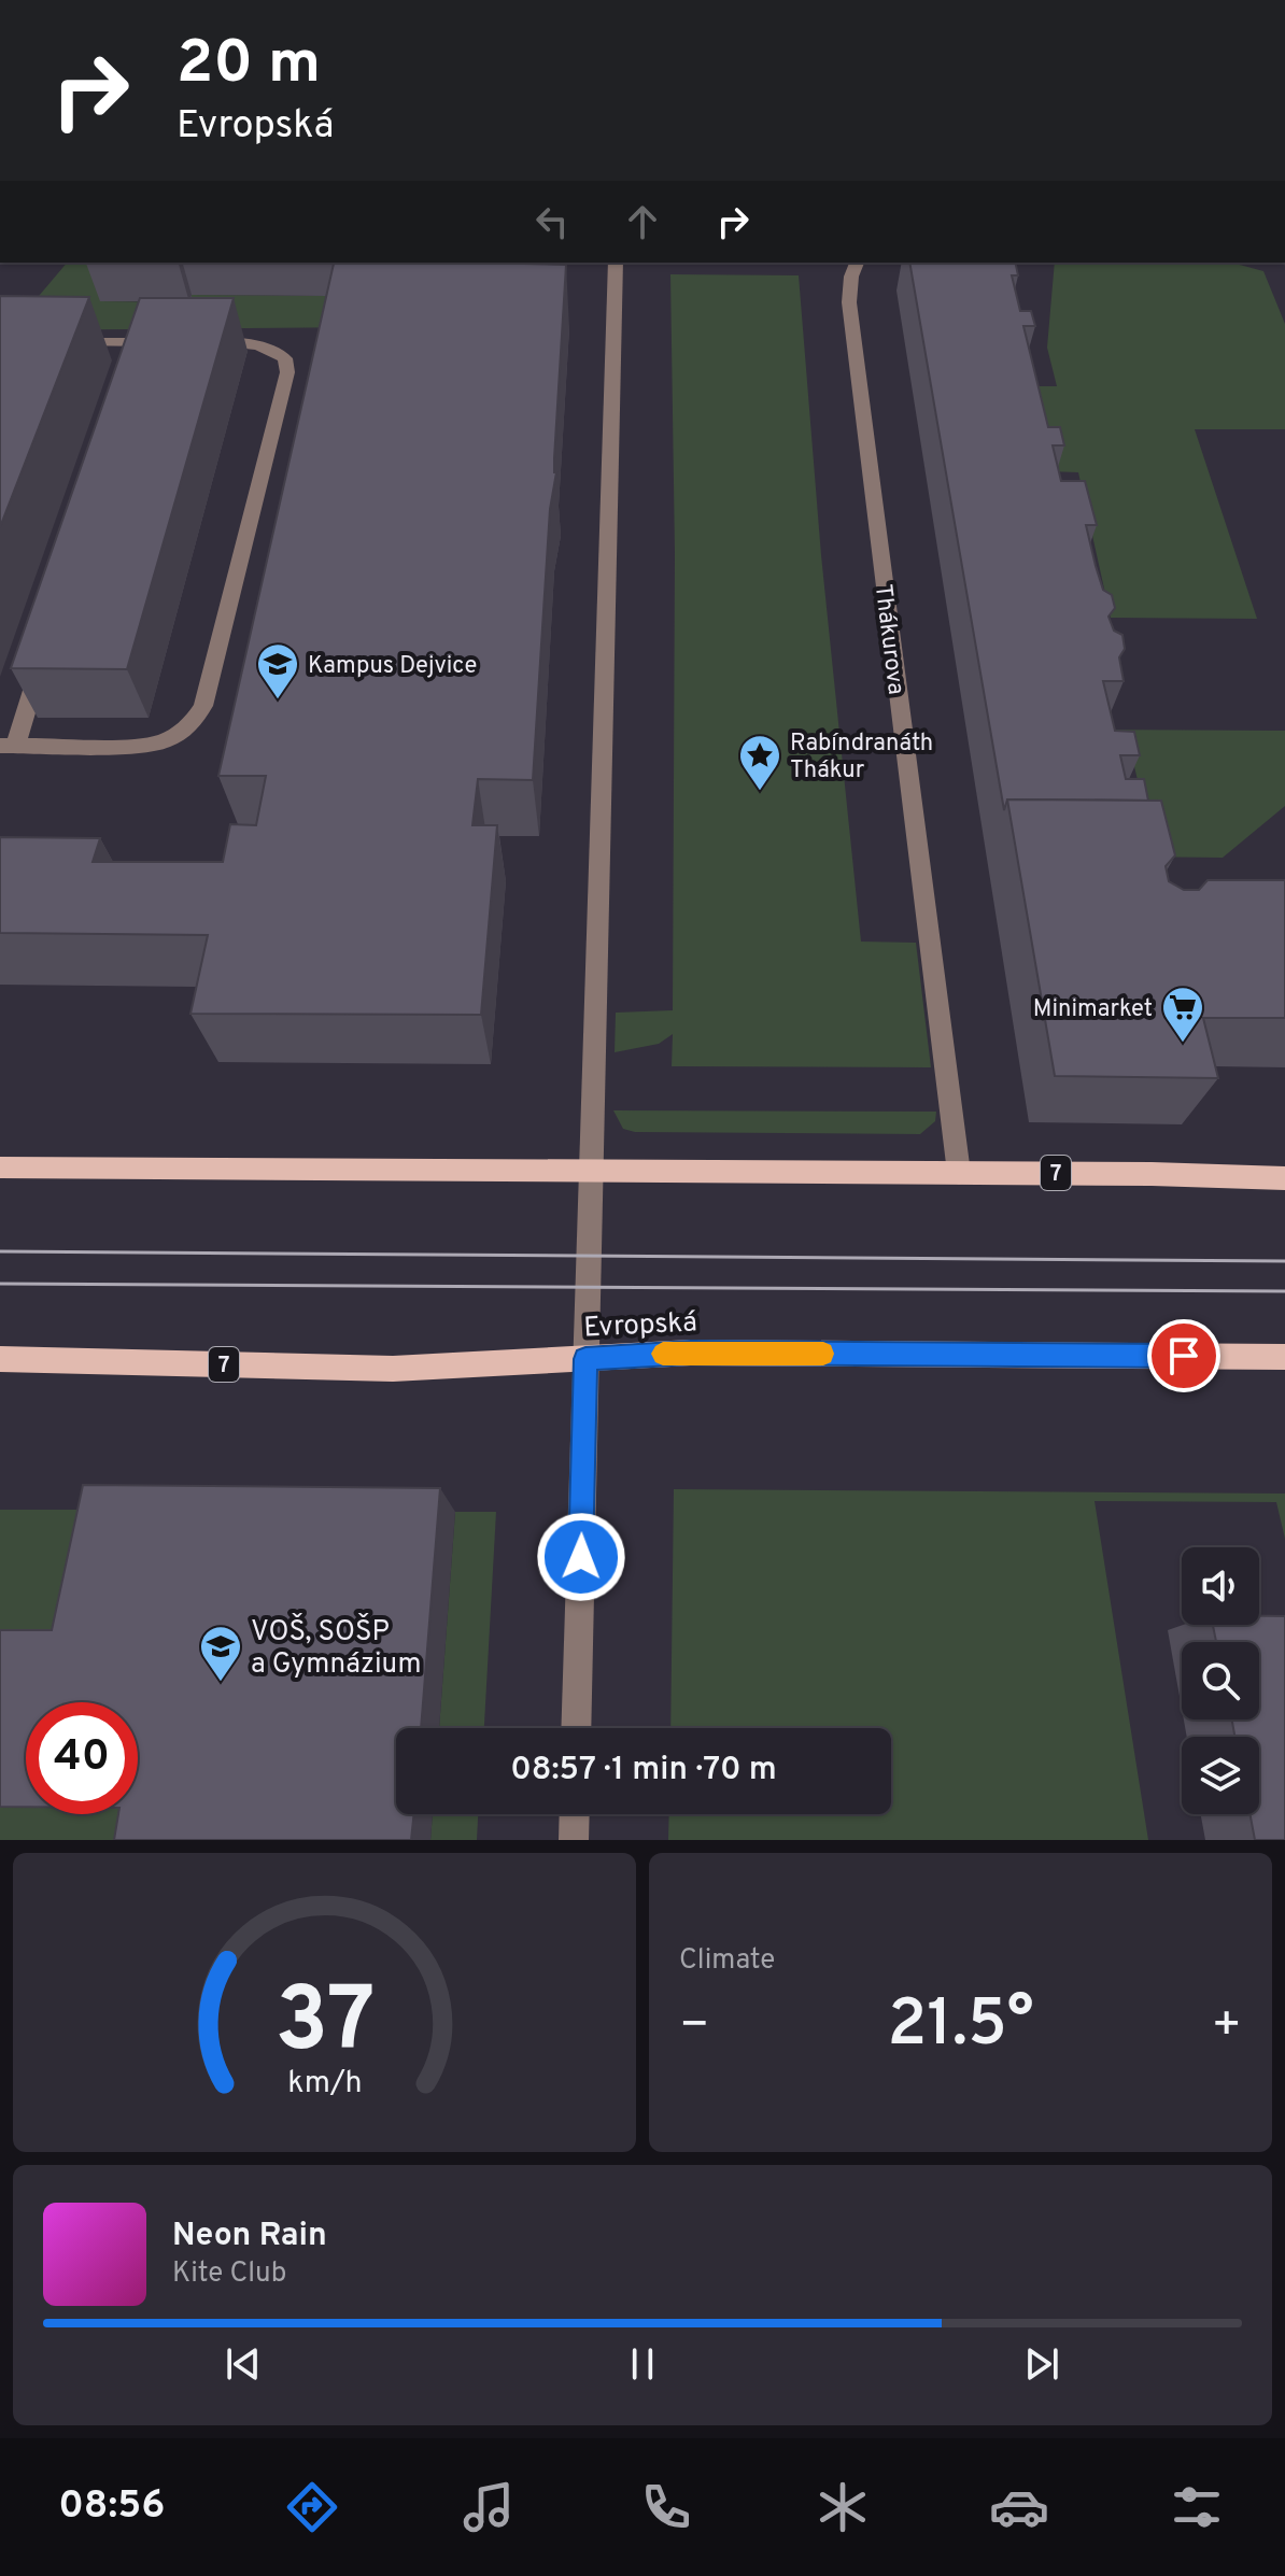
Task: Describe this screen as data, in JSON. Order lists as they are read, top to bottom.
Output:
{
  "streets": {
    "main road": ["7", "Evropská"],
    "street": ["Thákurova"]
  },
  "crossings": [
    ["Thákurova", "7"]
  ],
  "places": {
    "school or university": ["Kampus Dejvice", "VOŠ, SOŠP a Gymnázium"],
    "place": ["Rabíndranáth Thákur"],
    "supermarket": ["Minimarket"]
  },
  "page": {
    "turn": ["20 m", "Evropská"],
    "limit": "40",
    "trip": "08:57 · 1 min · 70 m",
    "tile": "Climate",
    "heat": ["−", "21.5°", "+"],
    "song": ["Neon Rain", "Kite Club"],
    "tabs": "08:56",
    "gauge": ["37", "km/h"]
  }
}
